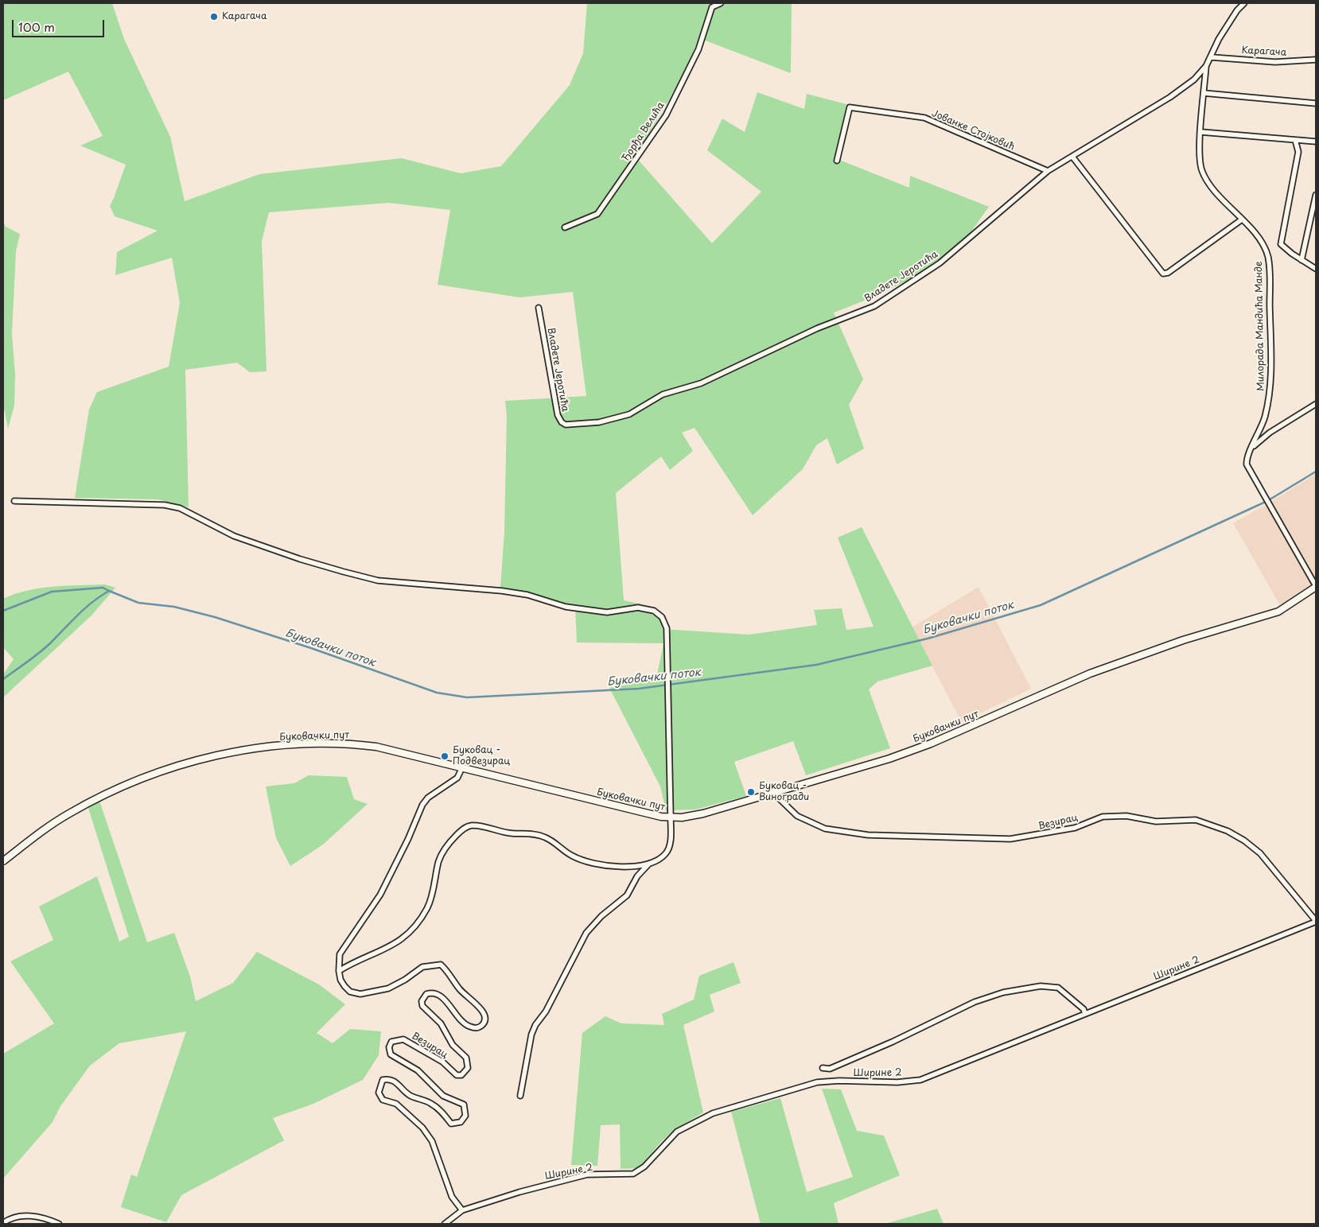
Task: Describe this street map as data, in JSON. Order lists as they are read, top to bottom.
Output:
{
  "streets": {
    "street": [
      "Карагача",
      "Јованке Стојковић",
      "Ђорђа Велића",
      "Владете Јеротића",
      "Милорада Мандића Манде",
      "Буковачки пут",
      "Везирац",
      "Ширине 2"
    ]
  },
  "crossings": [
    ["Карагача", "Владете Јеротића"],
    ["Јованке Стојковић", "Владете Јеротића"],
    ["Владете Јеротића", "Милорада Мандића Манде"],
    ["Милорада Мандића Манде", "Буковачки пут"],
    ["Буковачки пут", "Везирац"],
    ["Везирац", "Ширине 2"]
  ],
  "water": ["Буковачки поток"],
  "places": ["Карагача", "Буковац - Подвезирац", "Буковац - Виногради"],
  "scale_bar": "100 m"
}
